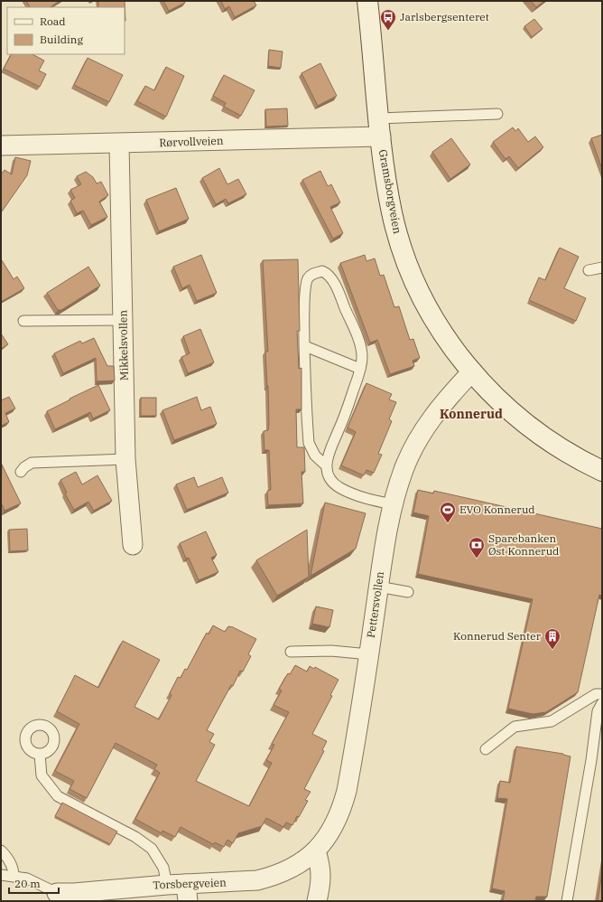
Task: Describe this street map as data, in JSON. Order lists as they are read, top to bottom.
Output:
{
  "streets": {
    "main road": ["Gramsborgveien"],
    "street": [
      "Rørvollveien",
      "Mikkelsvollen",
      "Pettersvollen",
      "Torsbergveien"
    ]
  },
  "crossings": [
    ["Rørvollveien", "Gramsborgveien"],
    ["Rørvollveien", "Mikkelsvollen"],
    ["Gramsborgveien", "Pettersvollen"],
    ["Pettersvollen", "Torsbergveien"]
  ],
  "districts": ["Konnerud"],
  "places": {
    "bus stop": ["Jarlsbergsenteret"],
    "sports": ["EVO Konnerud"],
    "bank": ["Sparebanken Øst Konnerud"],
    "building": ["Konnerud Senter"]
  },
  "legend": ["Road", "Building"],
  "scale_bar": "20 m"
}
